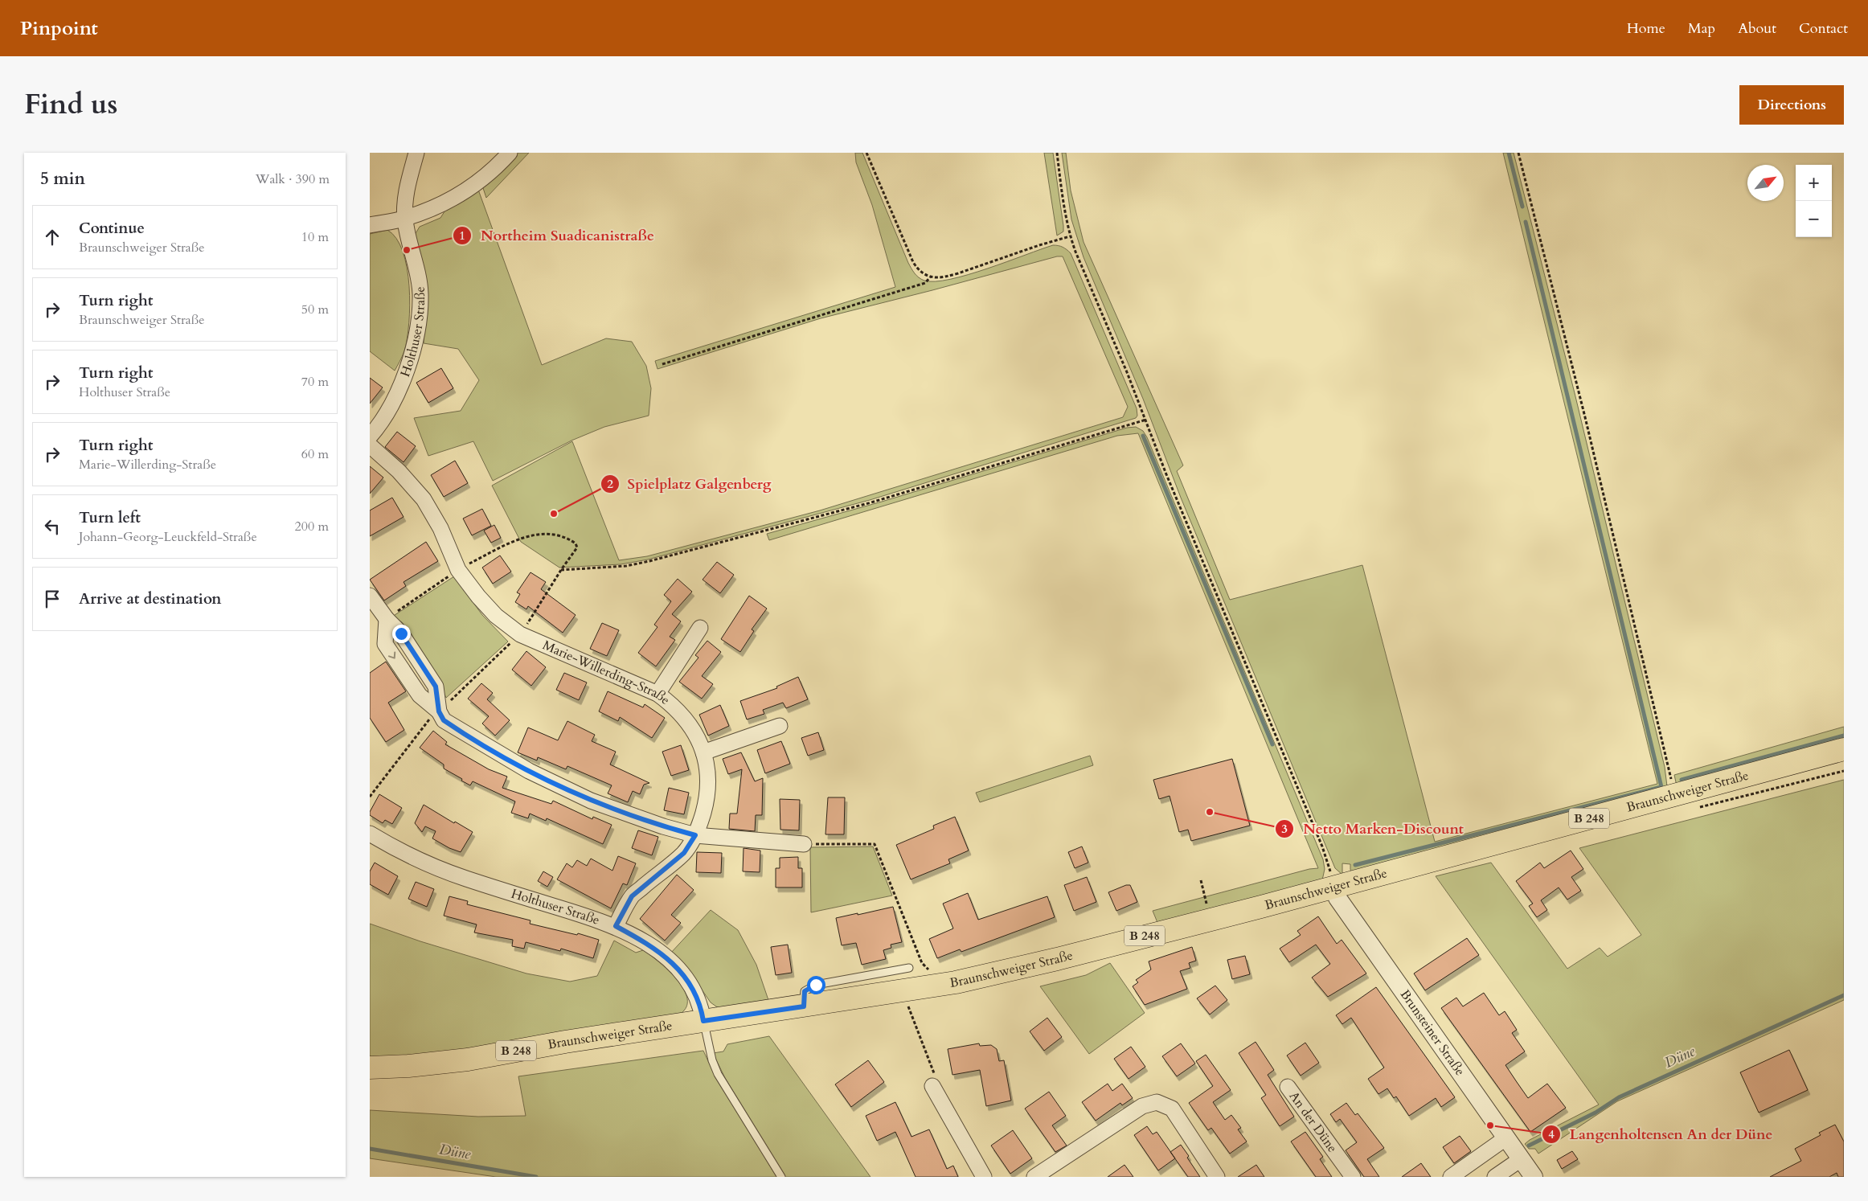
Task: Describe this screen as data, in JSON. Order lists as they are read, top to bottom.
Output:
{
  "streets": {
    "main road": ["Braunschweiger Straße", "B 248"],
    "street": [
      "Holthuser Straße",
      "Marie-Willerding-Straße",
      "Brunsteiner Straße",
      "An der Düne"
    ]
  },
  "crossings": [
    ["Holthuser Straße", "Marie-Willerding-Straße"],
    ["Holthuser Straße", "Braunschweiger Straße"],
    ["Braunschweiger Straße", "Brunsteiner Straße"]
  ],
  "water": ["Düne"],
  "places": [
    "Northeim Suadicanistraße",
    "Spielplatz Galgenberg",
    "Netto Marken-Discount",
    "Langenholtensen An der Düne"
  ],
  "north": "top right",
  "page": {
    "header": "Pinpoint",
    "nav": [
      "Home",
      "Map",
      "About",
      "Contact"
    ],
    "title": "Find us",
    "buttons": "Directions",
    "heading": ["5 min", "Walk · 390 m"],
    "map_buttons": ["+", "−"],
    "list": [
      ["Continue", "Braunschweiger Straße", "10 m"],
      ["Turn right", "Braunschweiger Straße", "50 m"],
      ["Turn right", "Holthuser Straße", "70 m"],
      ["Turn right", "Marie-Willerding-Straße", "60 m"],
      ["Turn left", "Johann-Georg-Leuckfeld-Straße", "200 m"],
      "Arrive at destination"
    ]
  }
}
